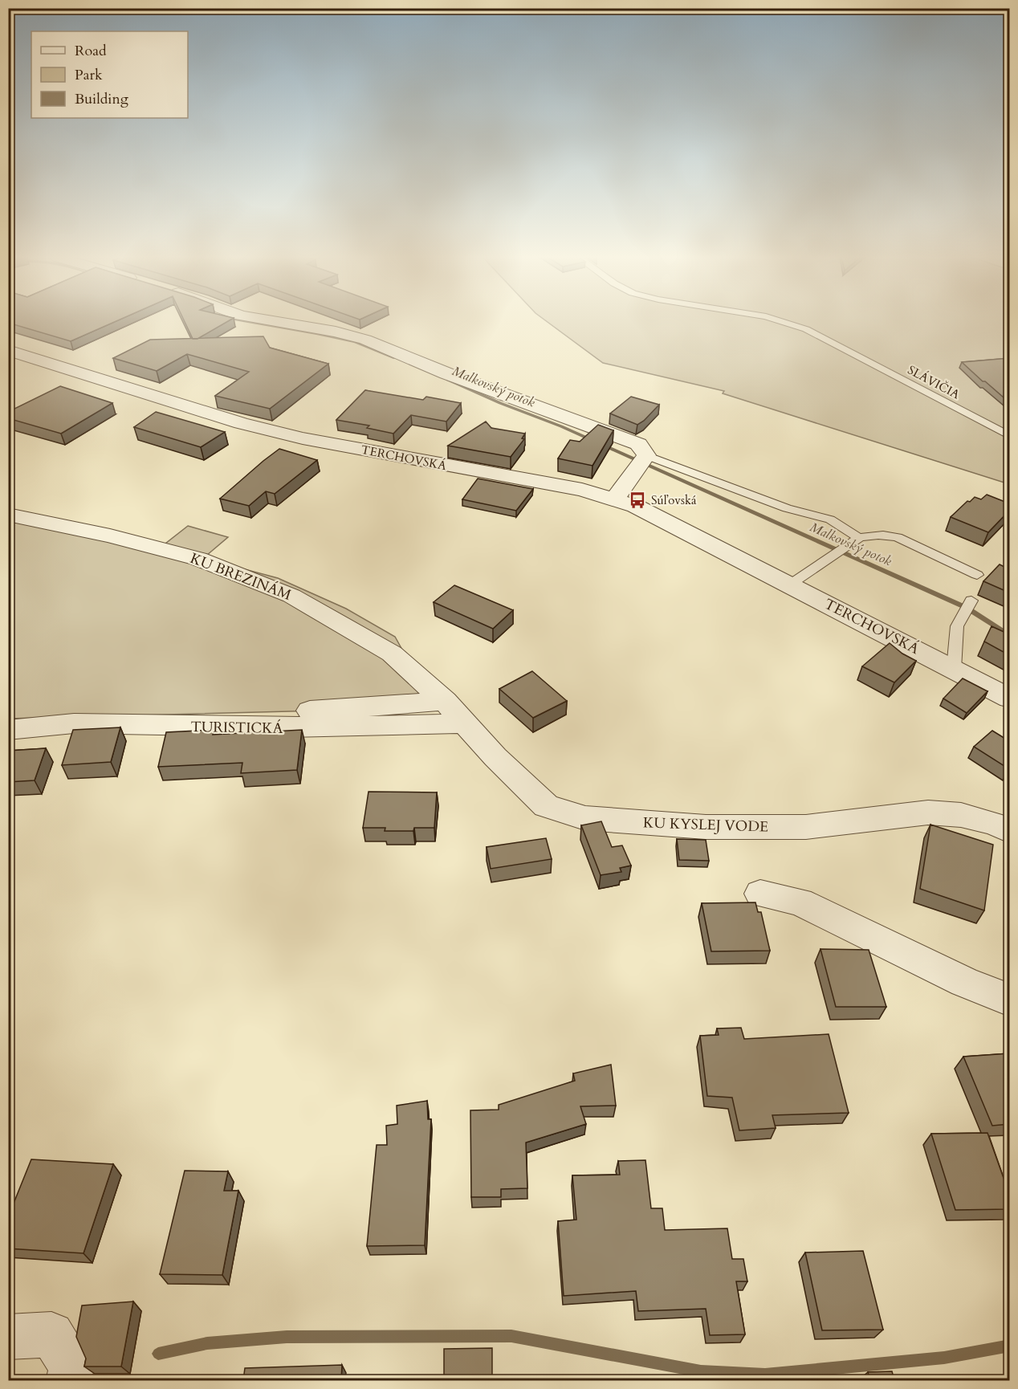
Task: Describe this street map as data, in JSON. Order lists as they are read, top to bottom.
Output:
{
  "streets": {
    "street": [
      "TERCHOVSKÁ",
      "KU BREZINÁM",
      "TURISTICKÁ",
      "KU KYSLEJ VODE"
    ],
    "lane": ["SLÁVIČIA"]
  },
  "crossings": [
    ["KU BREZINÁM", "TURISTICKÁ"],
    ["KU BREZINÁM", "KU KYSLEJ VODE"],
    ["TURISTICKÁ", "KU KYSLEJ VODE"]
  ],
  "water": ["Malkovský potok"],
  "places": {
    "bus stop": ["Súľovská"]
  },
  "legend": ["Road", "Park", "Building"]
}
